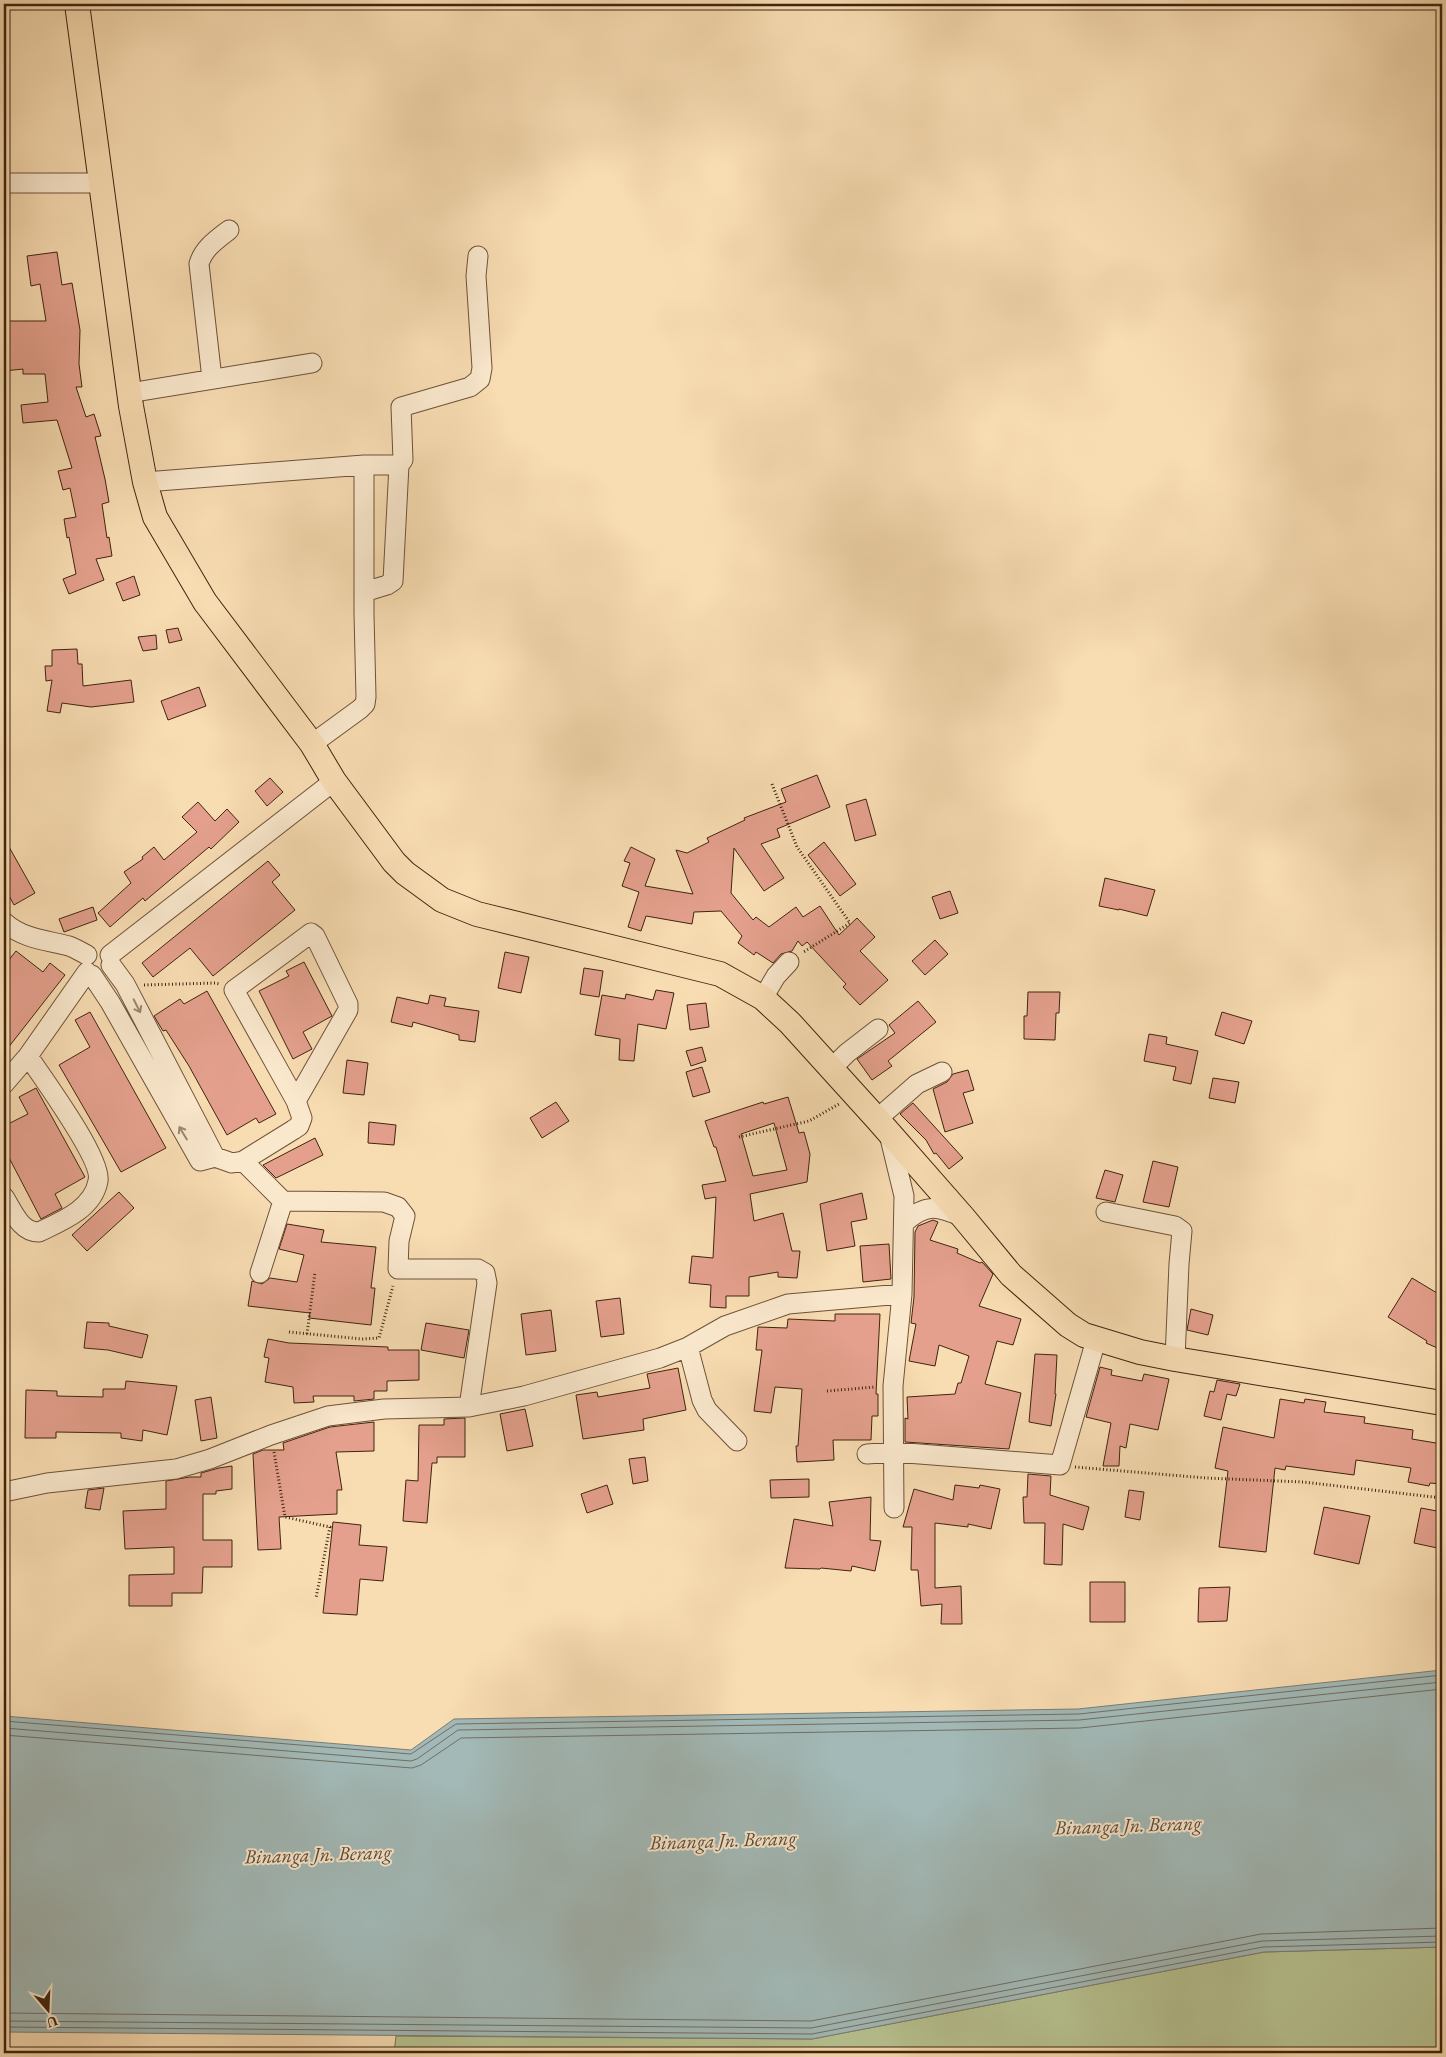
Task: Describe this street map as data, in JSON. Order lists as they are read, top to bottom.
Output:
{
  "water": ["Binanga Jn. Berang"],
  "north": "bottom"
}
